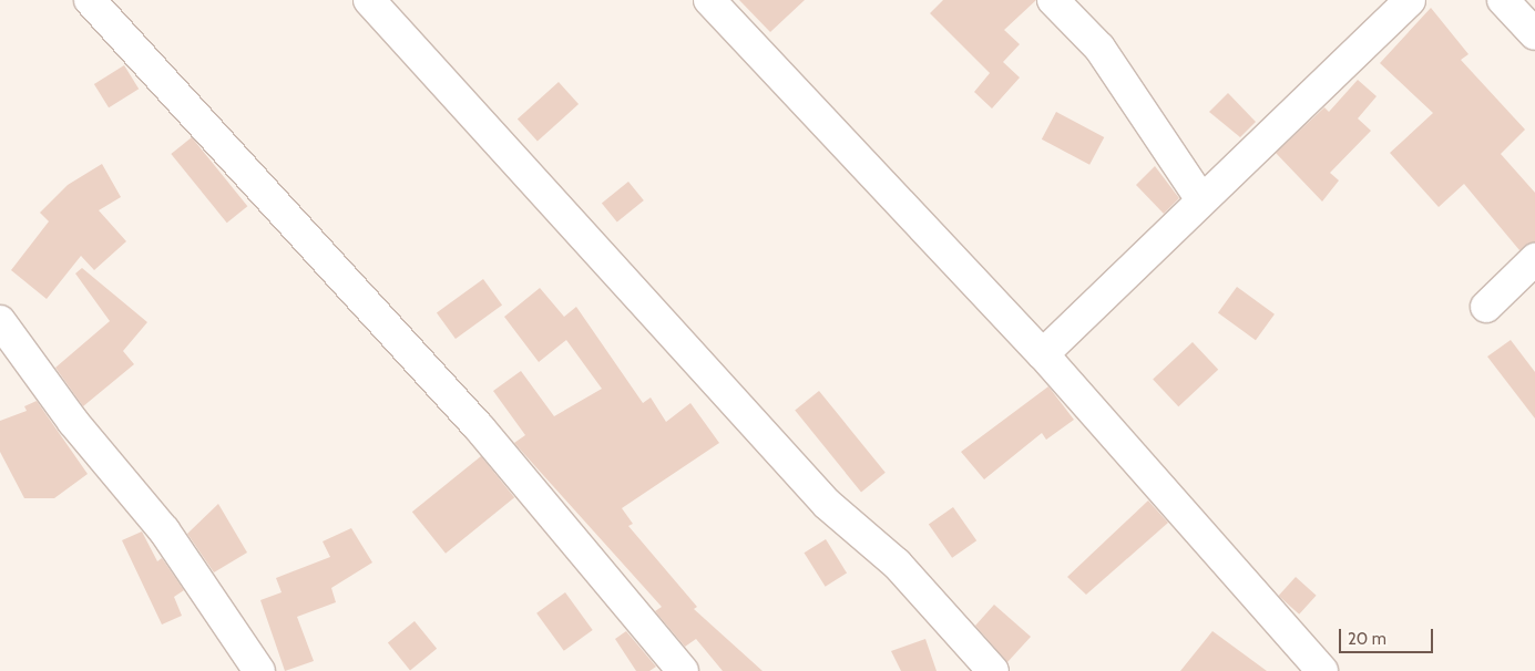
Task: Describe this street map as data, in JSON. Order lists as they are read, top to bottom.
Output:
{
  "scale_bar": "20 m"
}
